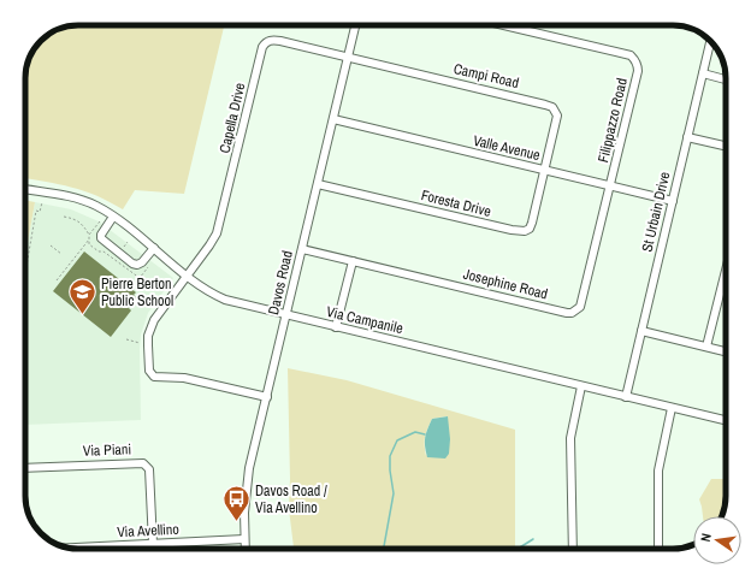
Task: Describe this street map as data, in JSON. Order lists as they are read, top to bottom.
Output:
{
  "streets": {
    "street": [
      "Campi Road",
      "Capella Drive",
      "Filippazzo Road",
      "Valle Avenue",
      "Foresta Drive",
      "St Urbain Drive",
      "Davos Road",
      "Josephine Road",
      "Via Campanile",
      "Via Piani",
      "Via Avellino"
    ]
  },
  "crossings": [
    ["Campi Road", "Capella Drive"],
    ["Campi Road", "Valle Avenue"],
    ["Campi Road", "Foresta Drive"],
    ["Campi Road", "Davos Road"],
    ["Capella Drive", "Davos Road"],
    ["Capella Drive", "Via Campanile"],
    ["Filippazzo Road", "Valle Avenue"],
    ["Filippazzo Road", "Josephine Road"],
    ["Valle Avenue", "Foresta Drive"],
    ["Valle Avenue", "St Urbain Drive"],
    ["Valle Avenue", "Davos Road"],
    ["Valle Avenue", "Josephine Road"],
    ["Foresta Drive", "Davos Road"],
    ["St Urbain Drive", "Via Campanile"],
    ["Davos Road", "Josephine Road"],
    ["Davos Road", "Via Campanile"],
    ["Davos Road", "Via Avellino"],
    ["Via Piani", "Via Avellino"]
  ],
  "places": {
    "school or university": ["Pierre Berton Public School"],
    "bus stop": ["Davos Road / Via Avellino"]
  },
  "north": "left"
}
